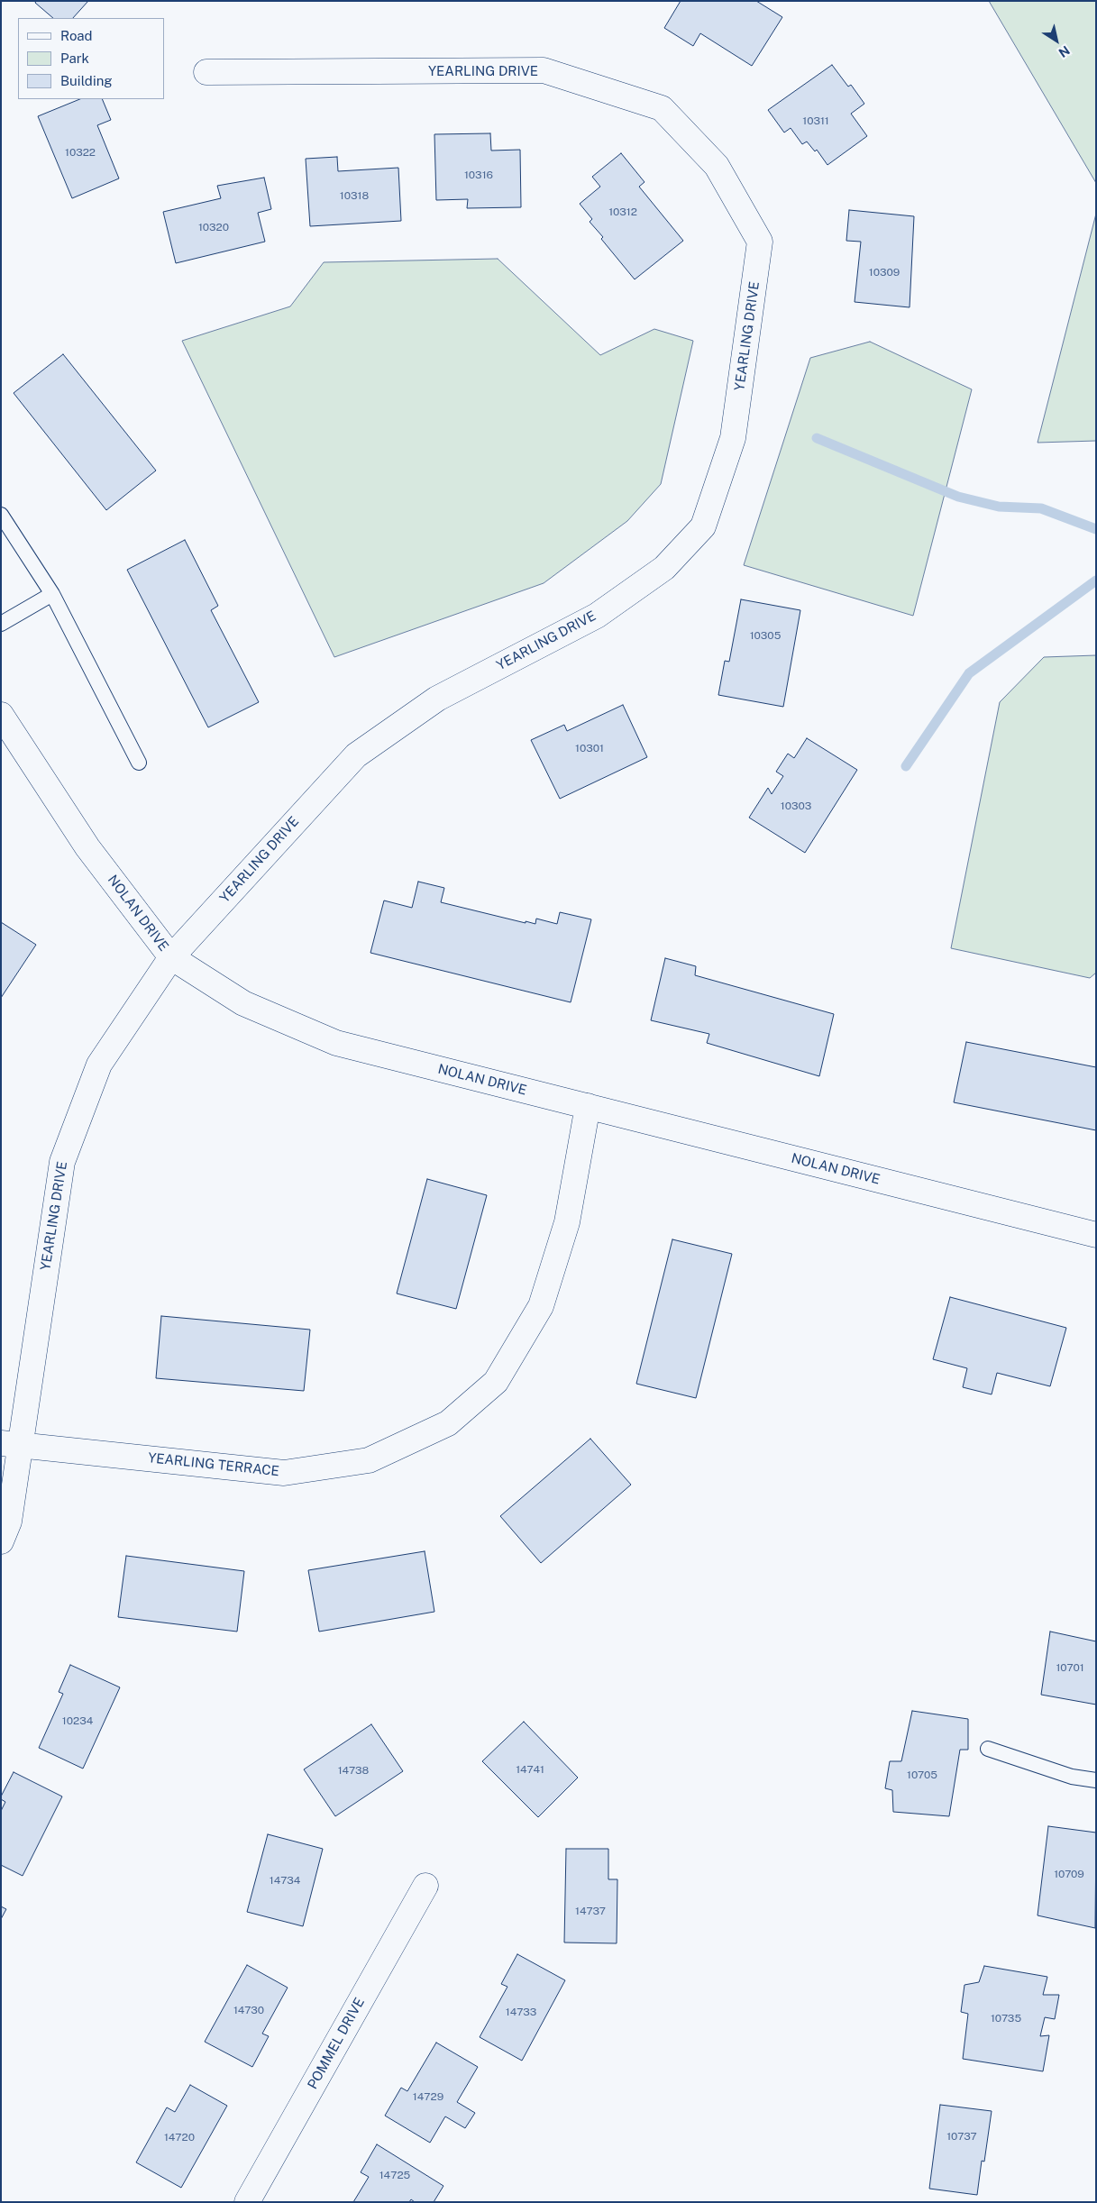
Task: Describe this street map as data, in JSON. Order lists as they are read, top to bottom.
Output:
{
  "streets": {
    "street": [
      "YEARLING DRIVE",
      "NOLAN DRIVE",
      "YEARLING TERRACE",
      "POMMEL DRIVE"
    ]
  },
  "crossings": [
    ["YEARLING DRIVE", "NOLAN DRIVE"],
    ["YEARLING DRIVE", "YEARLING TERRACE"],
    ["NOLAN DRIVE", "YEARLING TERRACE"]
  ],
  "house_numbers": [
    "10311",
    "10322",
    "10316",
    "10318",
    "10312",
    "10320",
    "10309",
    "10305",
    "10301",
    "10303",
    "10701",
    "10234",
    "14741",
    "14738",
    "10705",
    "10709",
    "14734",
    "14737",
    "14730",
    "14733",
    "10735",
    "14729",
    "10737",
    "14720",
    "14725"
  ],
  "legend": ["Road", "Park", "Building"],
  "north": "bottom right"
}
